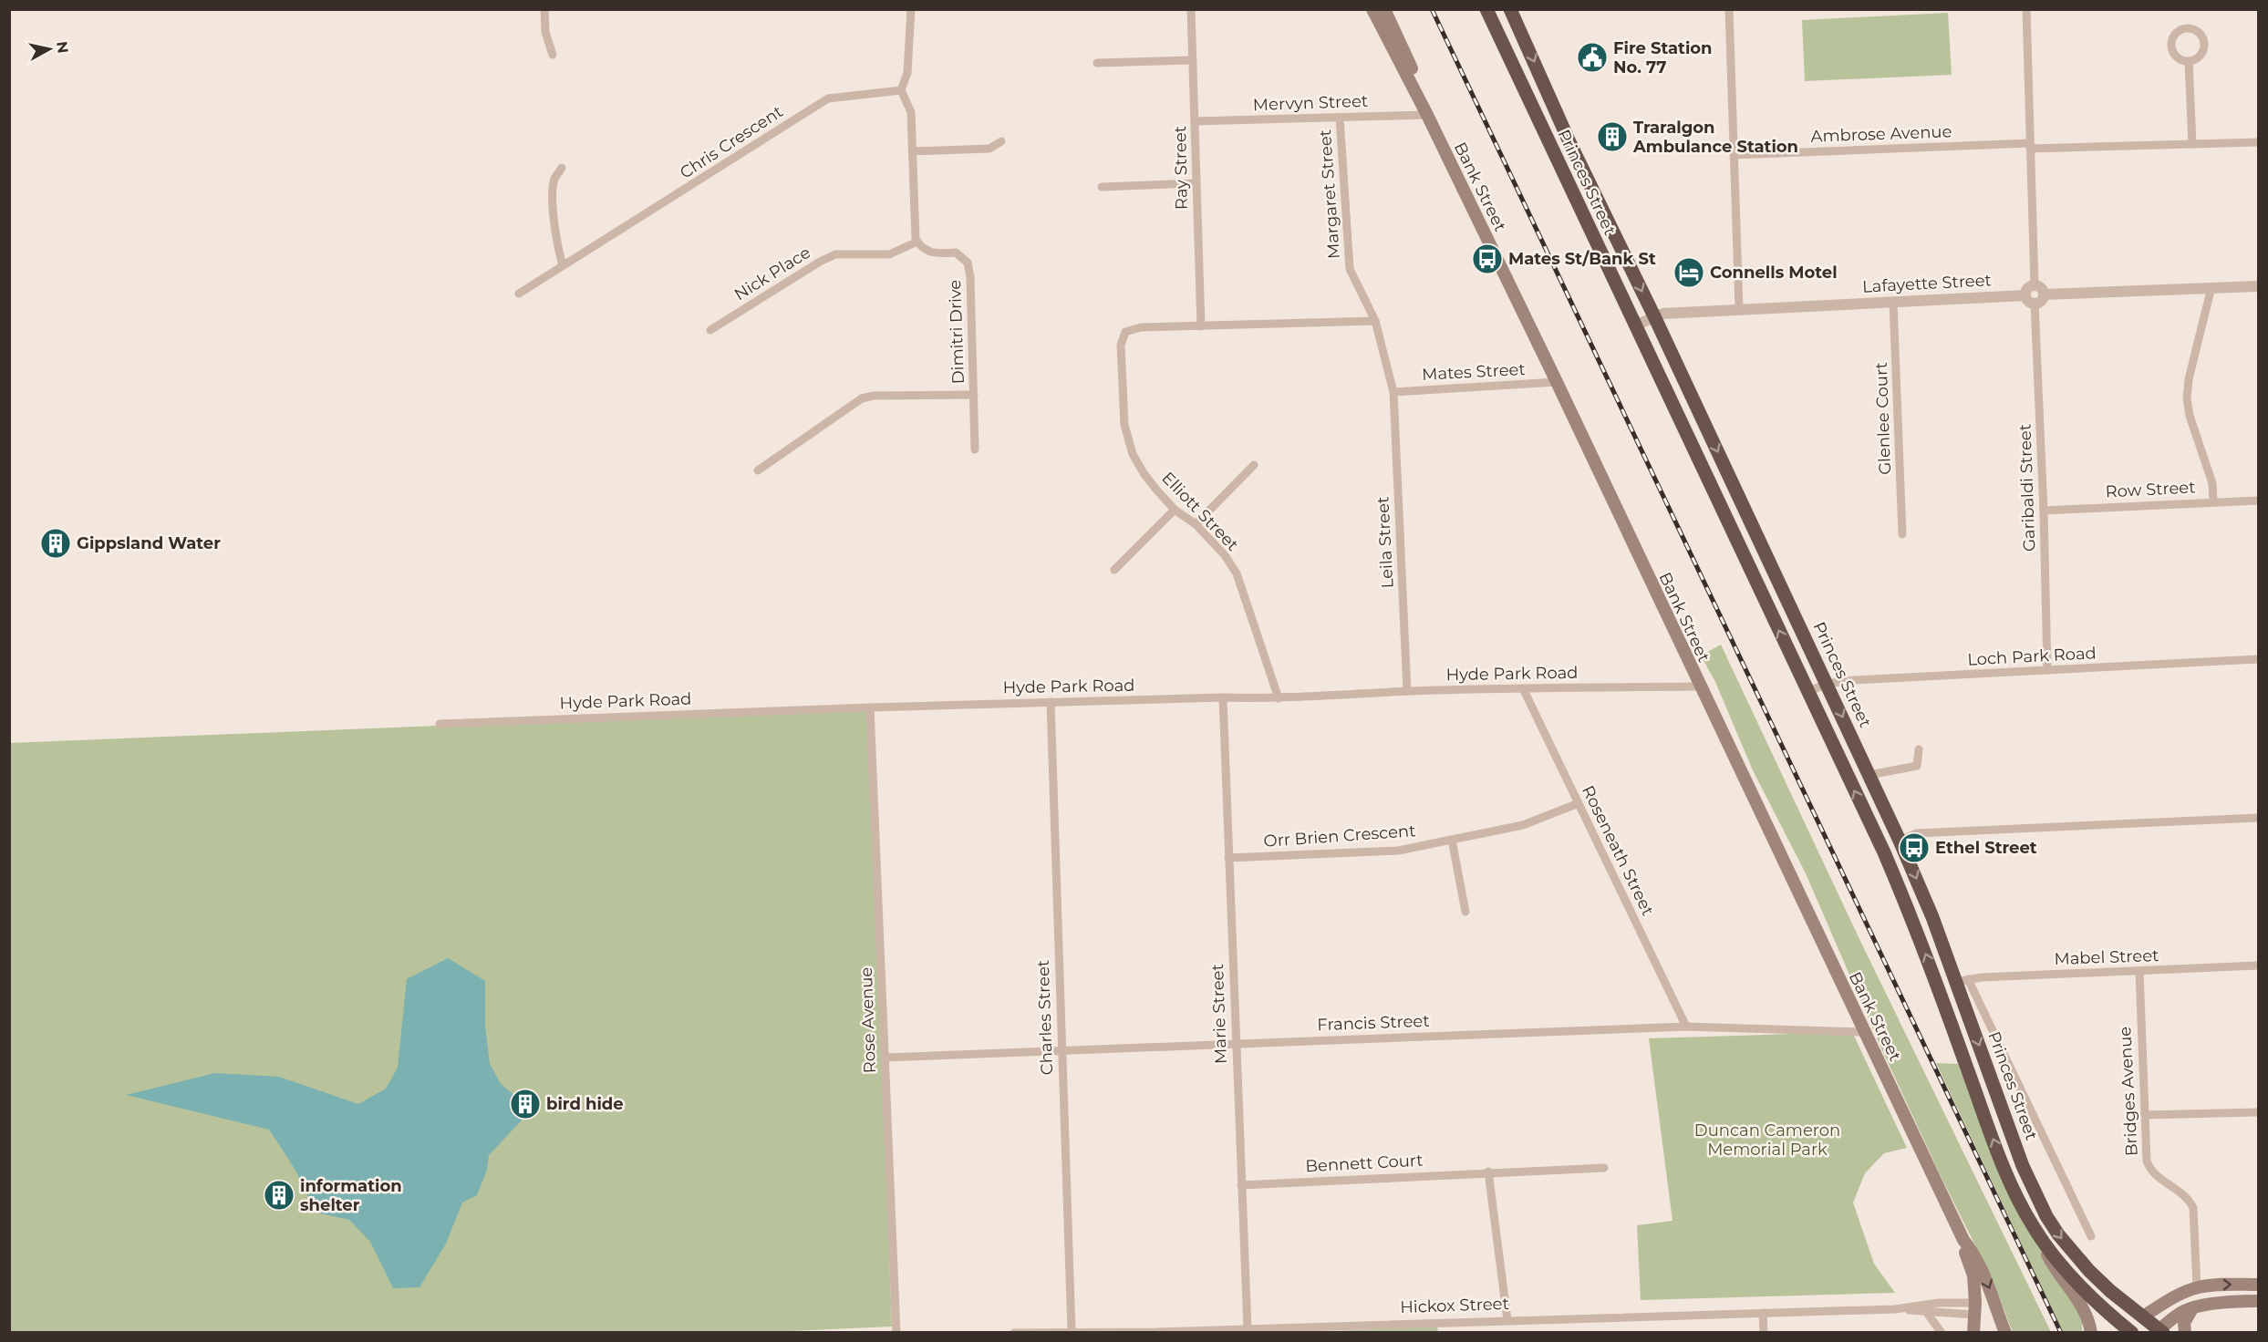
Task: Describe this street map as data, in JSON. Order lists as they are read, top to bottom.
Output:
{
  "streets": {
    "highway": ["Princes Street"],
    "main road": ["Bank Street", "Hickox Street"],
    "street": [
      "Mervyn Street",
      "Ambrose Avenue",
      "Chris Crescent",
      "Ray Street",
      "Margaret Street",
      "Nick Place",
      "Lafayette Street",
      "Dimitri Drive",
      "Mates Street",
      "Glenlee Court",
      "Garibaldi Street",
      "Row Street",
      "Elliott Street",
      "Leila Street",
      "Loch Park Road",
      "Hyde Park Road",
      "Orr Brien Crescent",
      "Roseneath Street",
      "Mabel Street",
      "Marie Street",
      "Charles Street",
      "Rose Avenue",
      "Francis Street",
      "Bridges Avenue",
      "Bennett Court"
    ]
  },
  "crossings": [
    ["Mervyn Street", "Ray Street"],
    ["Mervyn Street", "Bank Street"],
    ["Mervyn Street", "Margaret Street"],
    ["Ray Street", "Elliott Street"],
    ["Princes Street", "Lafayette Street"],
    ["Princes Street", "Loch Park Road"],
    ["Princes Street", "Mabel Street"],
    ["Bank Street", "Mates Street"],
    ["Bank Street", "Hyde Park Road"],
    ["Bank Street", "Francis Street"],
    ["Bank Street", "Hickox Street"],
    ["Margaret Street", "Mates Street"],
    ["Margaret Street", "Elliott Street"],
    ["Margaret Street", "Leila Street"],
    ["Nick Place", "Dimitri Drive"],
    ["Lafayette Street", "Glenlee Court"],
    ["Lafayette Street", "Garibaldi Street"],
    ["Mates Street", "Leila Street"],
    ["Garibaldi Street", "Row Street"],
    ["Garibaldi Street", "Loch Park Road"],
    ["Elliott Street", "Hyde Park Road"],
    ["Leila Street", "Hyde Park Road"],
    ["Hyde Park Road", "Roseneath Street"],
    ["Hyde Park Road", "Marie Street"],
    ["Hyde Park Road", "Charles Street"],
    ["Hyde Park Road", "Rose Avenue"],
    ["Orr Brien Crescent", "Roseneath Street"],
    ["Orr Brien Crescent", "Marie Street"],
    ["Roseneath Street", "Francis Street"],
    ["Mabel Street", "Bridges Avenue"],
    ["Marie Street", "Francis Street"],
    ["Marie Street", "Bennett Court"],
    ["Marie Street", "Hickox Street"],
    ["Charles Street", "Francis Street"],
    ["Charles Street", "Hickox Street"],
    ["Rose Avenue", "Francis Street"]
  ],
  "parks": ["Duncan Cameron Memorial Park"],
  "places": {
    "public building": ["Fire Station No. 77"],
    "building": [
      "Traralgon Ambulance Station",
      "Gippsland Water",
      "bird hide",
      "information shelter"
    ],
    "bus stop": ["Mates St/Bank St", "Ethel Street"],
    "hotel": ["Connells Motel"]
  },
  "north": "right"
}
